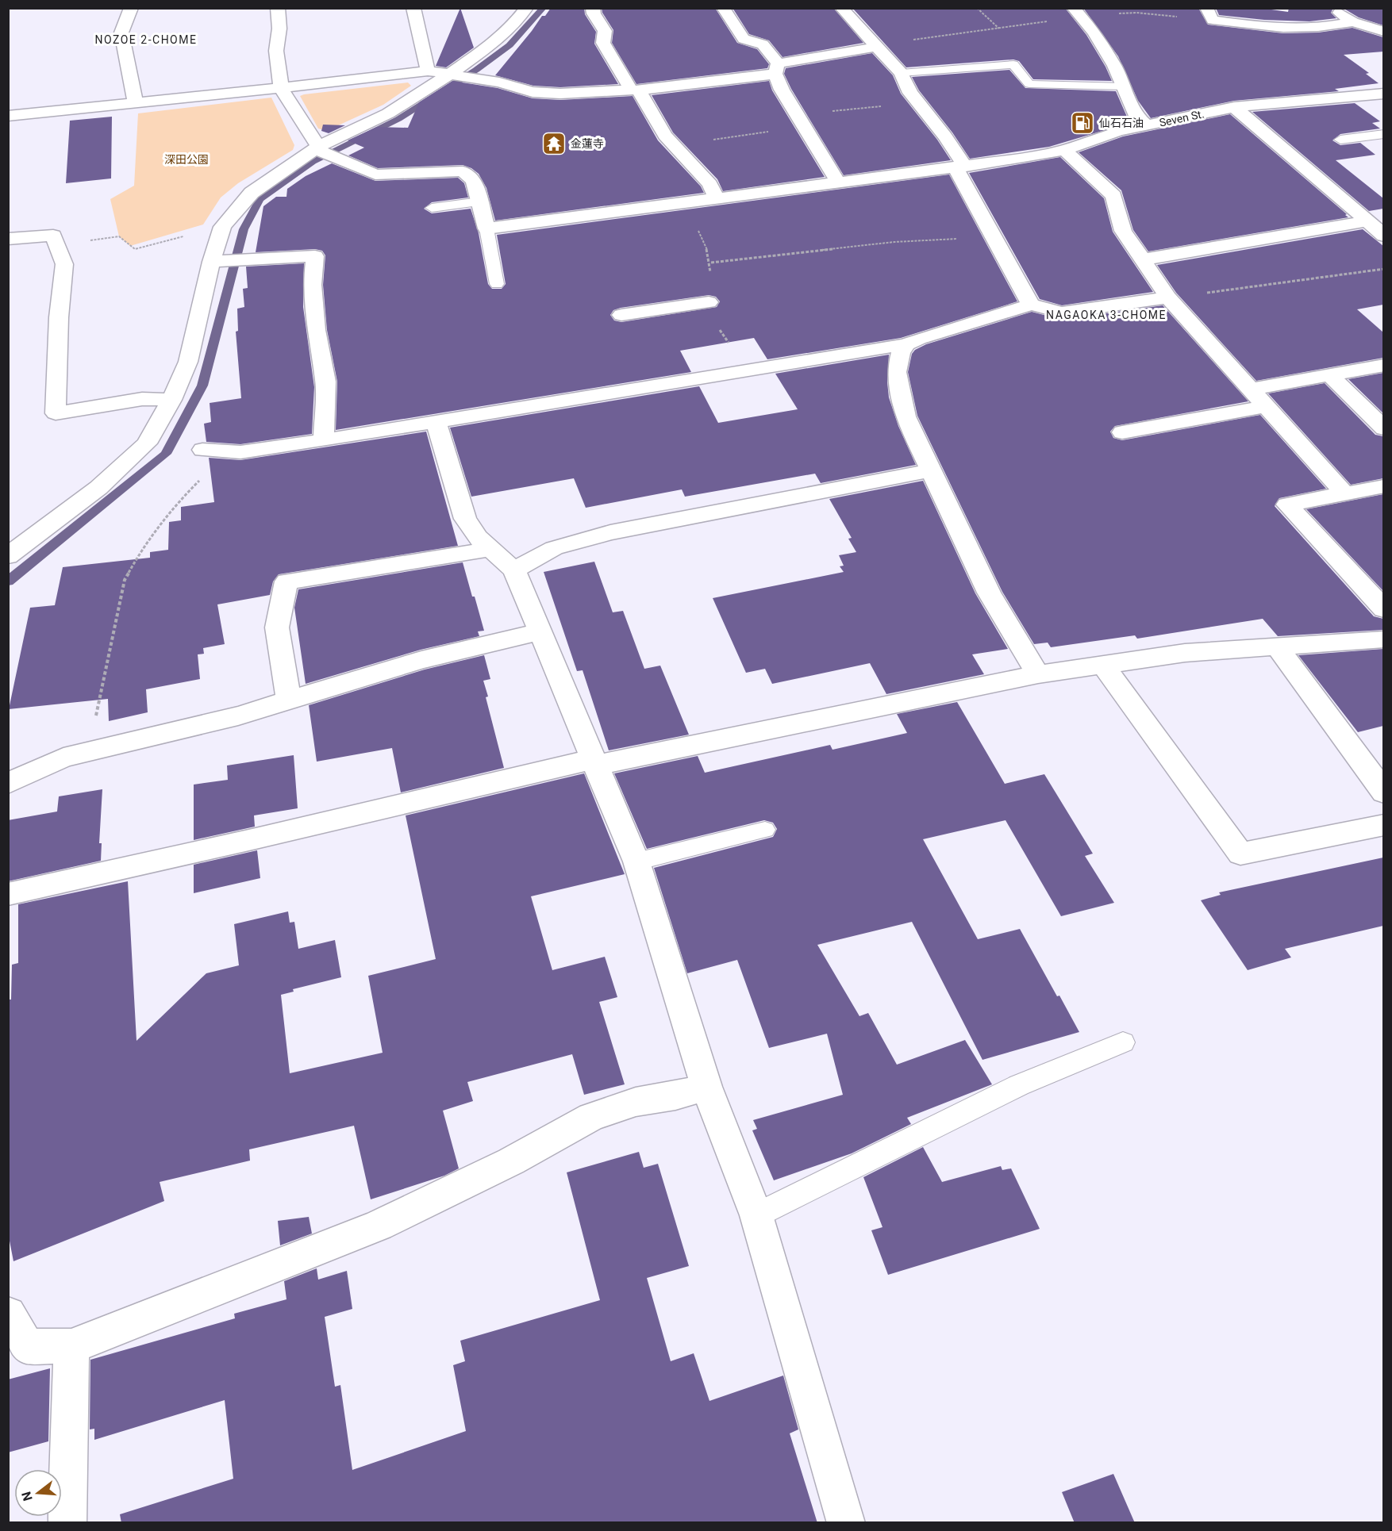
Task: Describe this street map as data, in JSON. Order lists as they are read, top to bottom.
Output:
{
  "streets": {
    "street": ["Seven St."]
  },
  "districts": ["NOZOE 2-CHOME", "NAGAOKA 3-CHOME"],
  "parks": ["深田公園"],
  "places": {
    "fuel station": ["仙石石油"],
    "temple": ["金蓮寺"]
  },
  "north": "left"
}
